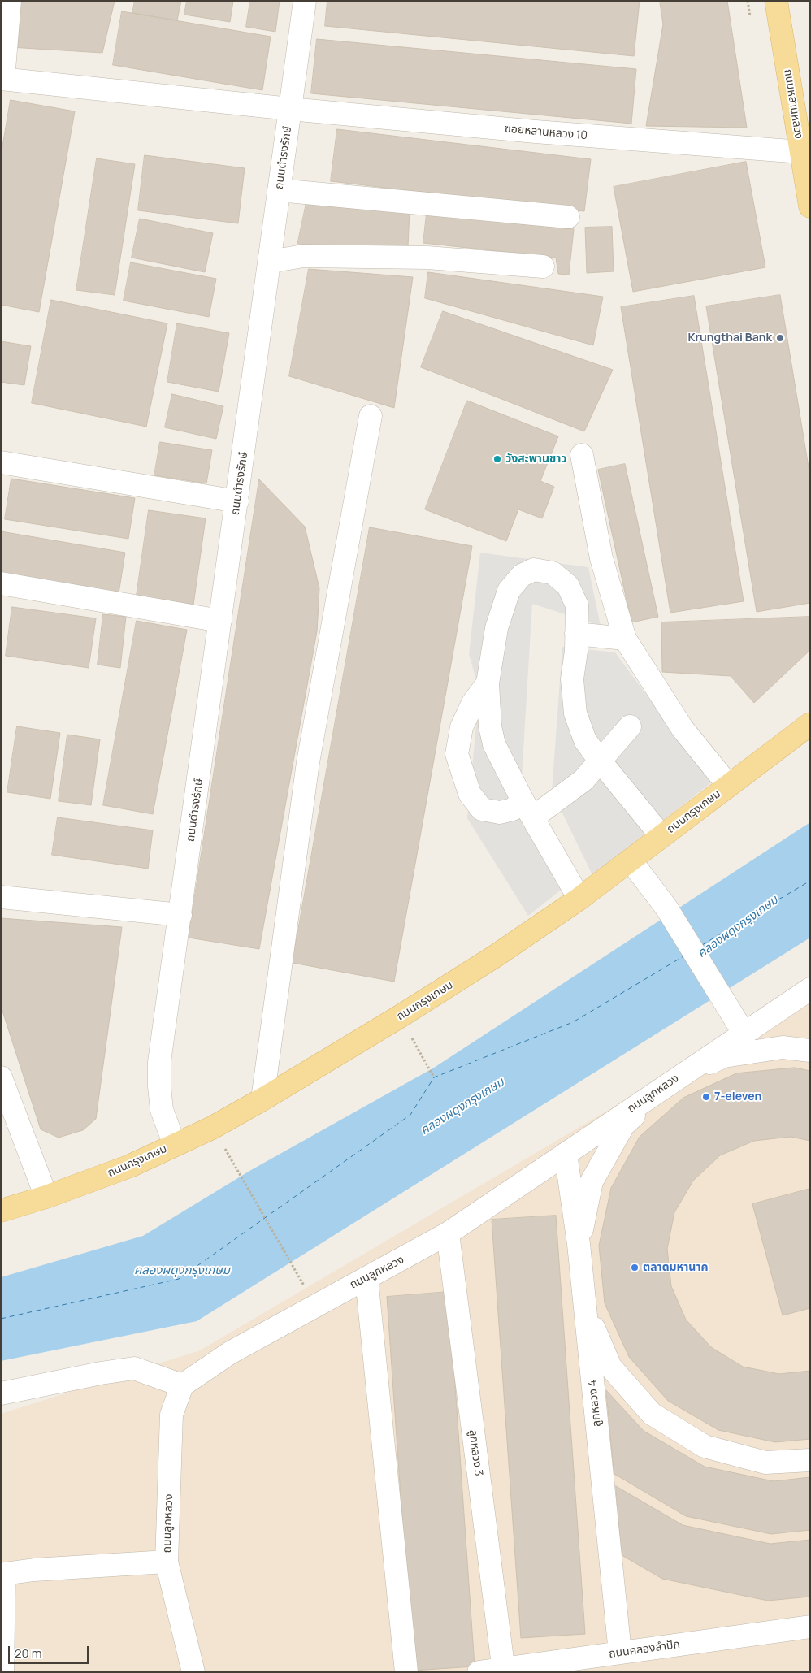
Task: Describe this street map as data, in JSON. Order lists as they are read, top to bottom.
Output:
{
  "streets": {
    "main road": ["ถนนหลานหลวง", "ถนนกรุงเกษม"],
    "street": [
      "ซอยหลานหลวง 10",
      "ถนนดำรงรักษ์",
      "ถนนลูกหลวง",
      "ลูกหลวง 4",
      "ลูกหลวง 3",
      "ถนนคลองลำปัก"
    ]
  },
  "crossings": [
    ["ถนนหลานหลวง", "ซอยหลานหลวง 10"],
    ["ซอยหลานหลวง 10", "ถนนดำรงรักษ์"],
    ["ถนนดำรงรักษ์", "ถนนกรุงเกษม"],
    ["ถนนลูกหลวง", "ลูกหลวง 4"],
    ["ถนนลูกหลวง", "ลูกหลวง 3"],
    ["ลูกหลวง 4", "ถนนคลองลำปัก"],
    ["ลูกหลวง 3", "ถนนคลองลำปัก"]
  ],
  "water": ["คลองผดุงกรุงเกษม"],
  "places": [
    "Krungthai Bank",
    "วังสะพานขาว",
    "7-eleven",
    "ตลาดมหานาค"
  ],
  "scale_bar": "20 m"
}
